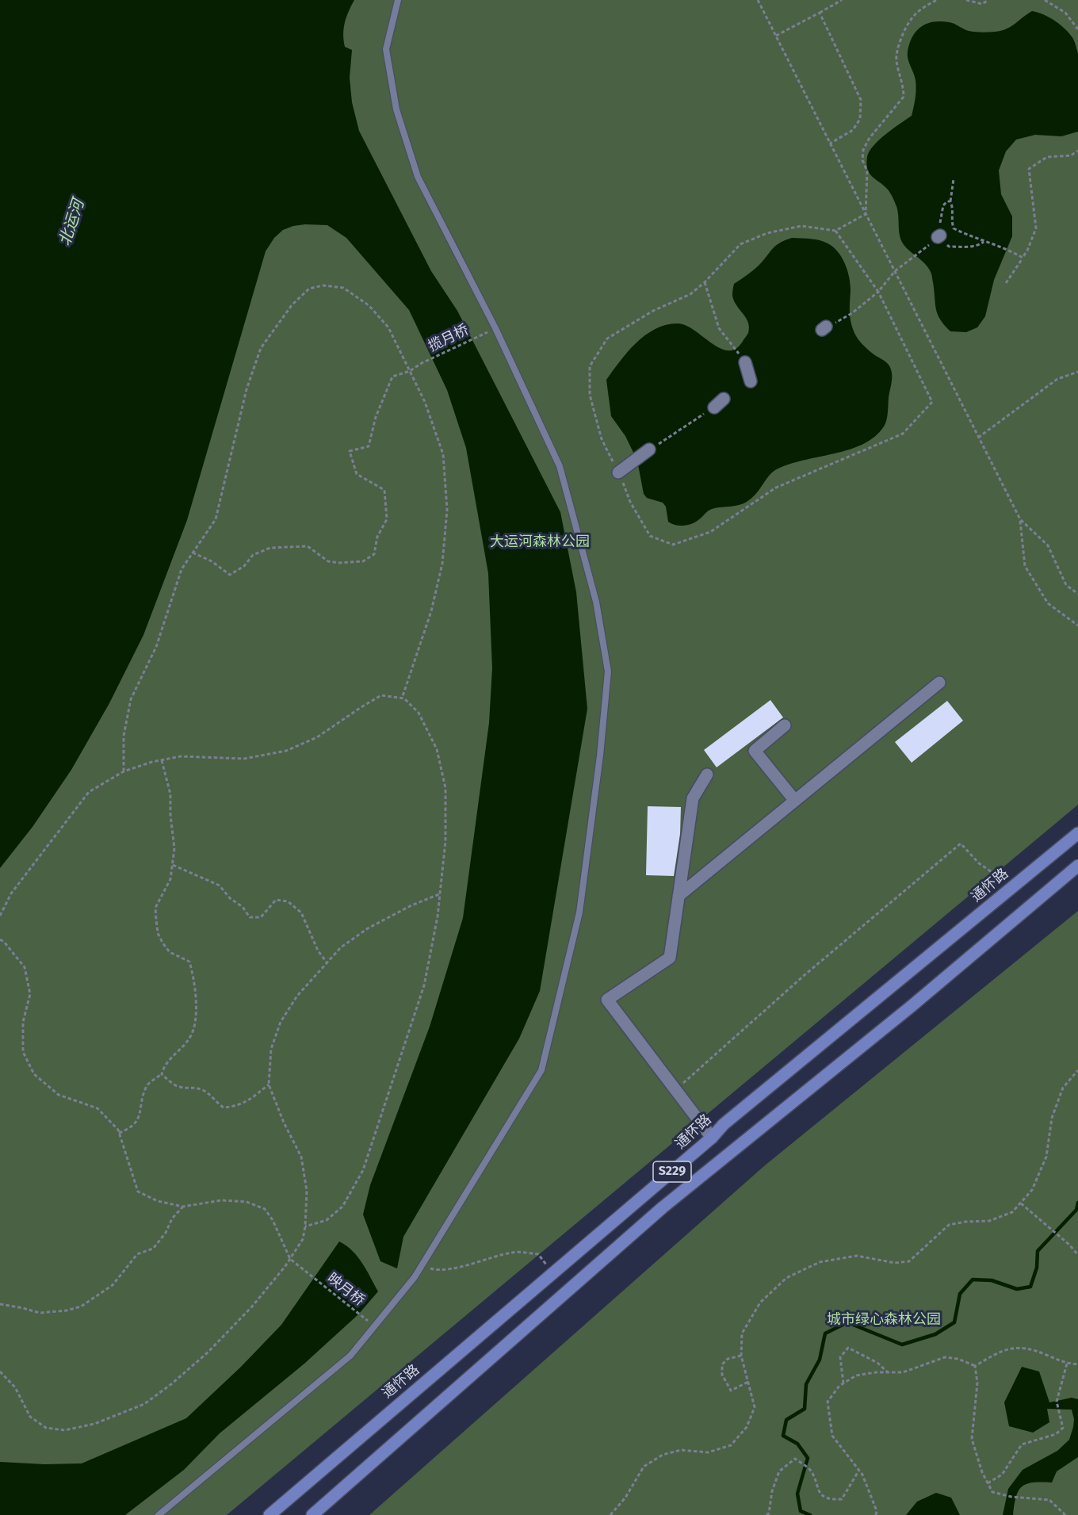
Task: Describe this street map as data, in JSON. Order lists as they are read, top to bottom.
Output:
{
  "streets": {
    "main road": ["通怀路", "S229"],
    "path": ["揽月桥", "映月桥"]
  },
  "water": ["北运河"],
  "parks": ["大运河森林公园", "城市绿心森林公园"]
}
